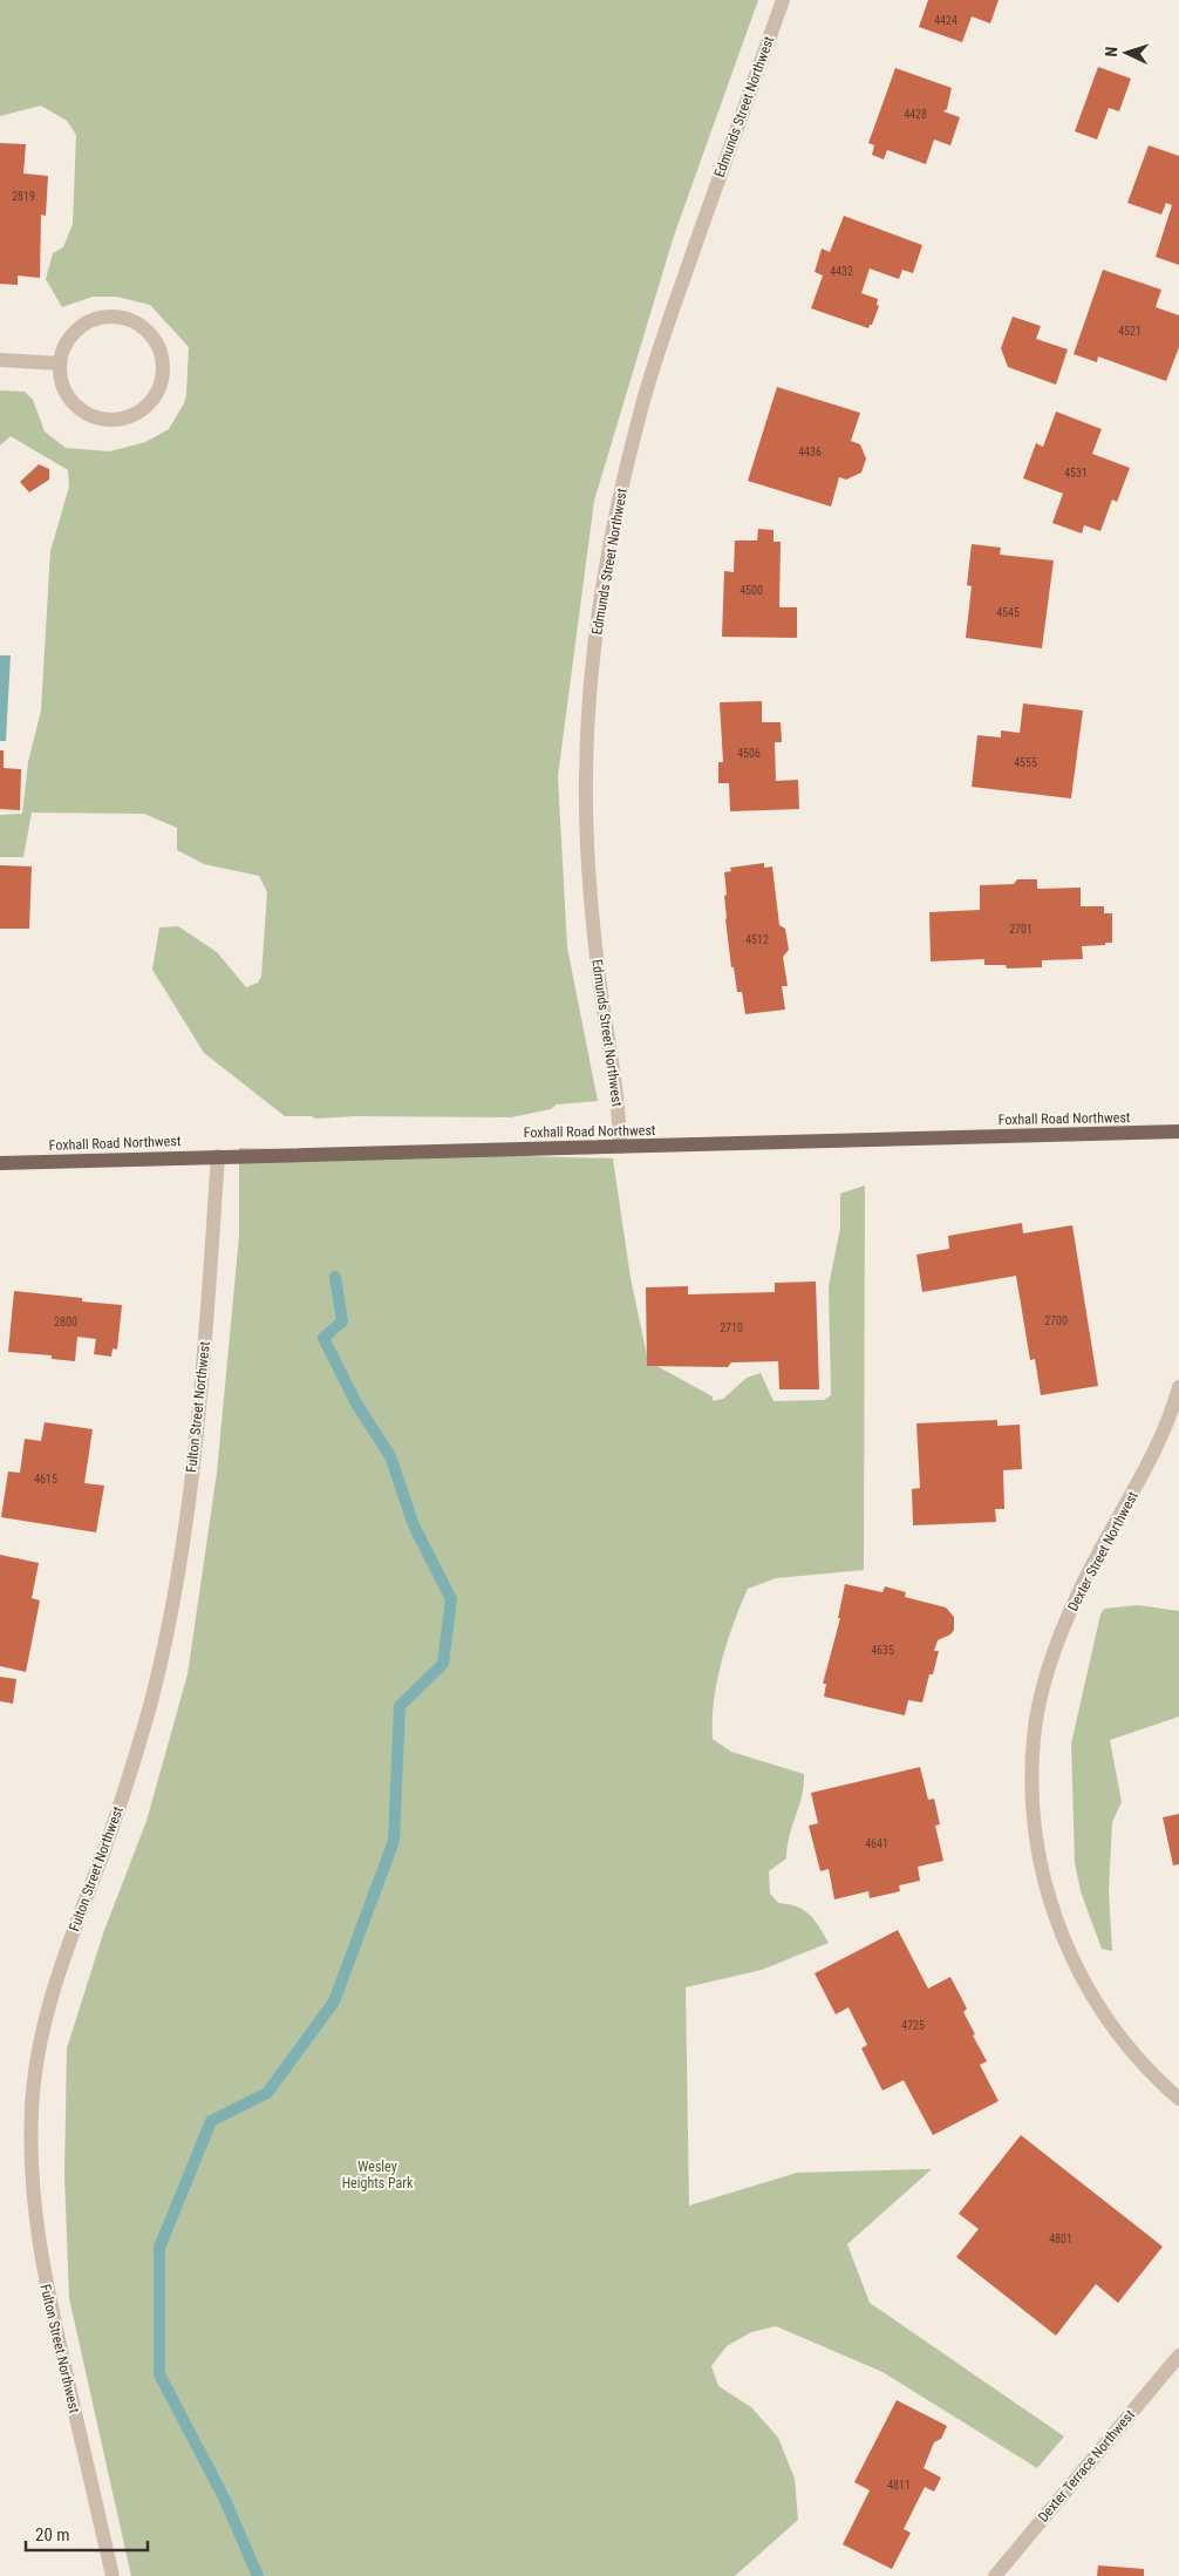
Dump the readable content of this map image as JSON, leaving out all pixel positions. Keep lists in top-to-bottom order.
{
  "streets": {
    "main road": ["Foxhall Road Northwest"],
    "street": [
      "Edmunds Street Northwest",
      "Fulton Street Northwest",
      "Dexter Street Northwest",
      "Dexter Terrace Northwest"
    ]
  },
  "crossings": [
    ["Edmunds Street Northwest", "Foxhall Road Northwest"],
    ["Foxhall Road Northwest", "Fulton Street Northwest"]
  ],
  "parks": ["Wesley Heights Park"],
  "house_numbers": [
    "4424",
    "4428",
    "2819",
    "4432",
    "4521",
    "4436",
    "4531",
    "4500",
    "4545",
    "4506",
    "4555",
    "2701",
    "4512",
    "2700",
    "2800",
    "2710",
    "4615",
    "4635",
    "4641",
    "4725",
    "4801",
    "4811"
  ],
  "scale_bar": "20 m",
  "north": "left"
}
